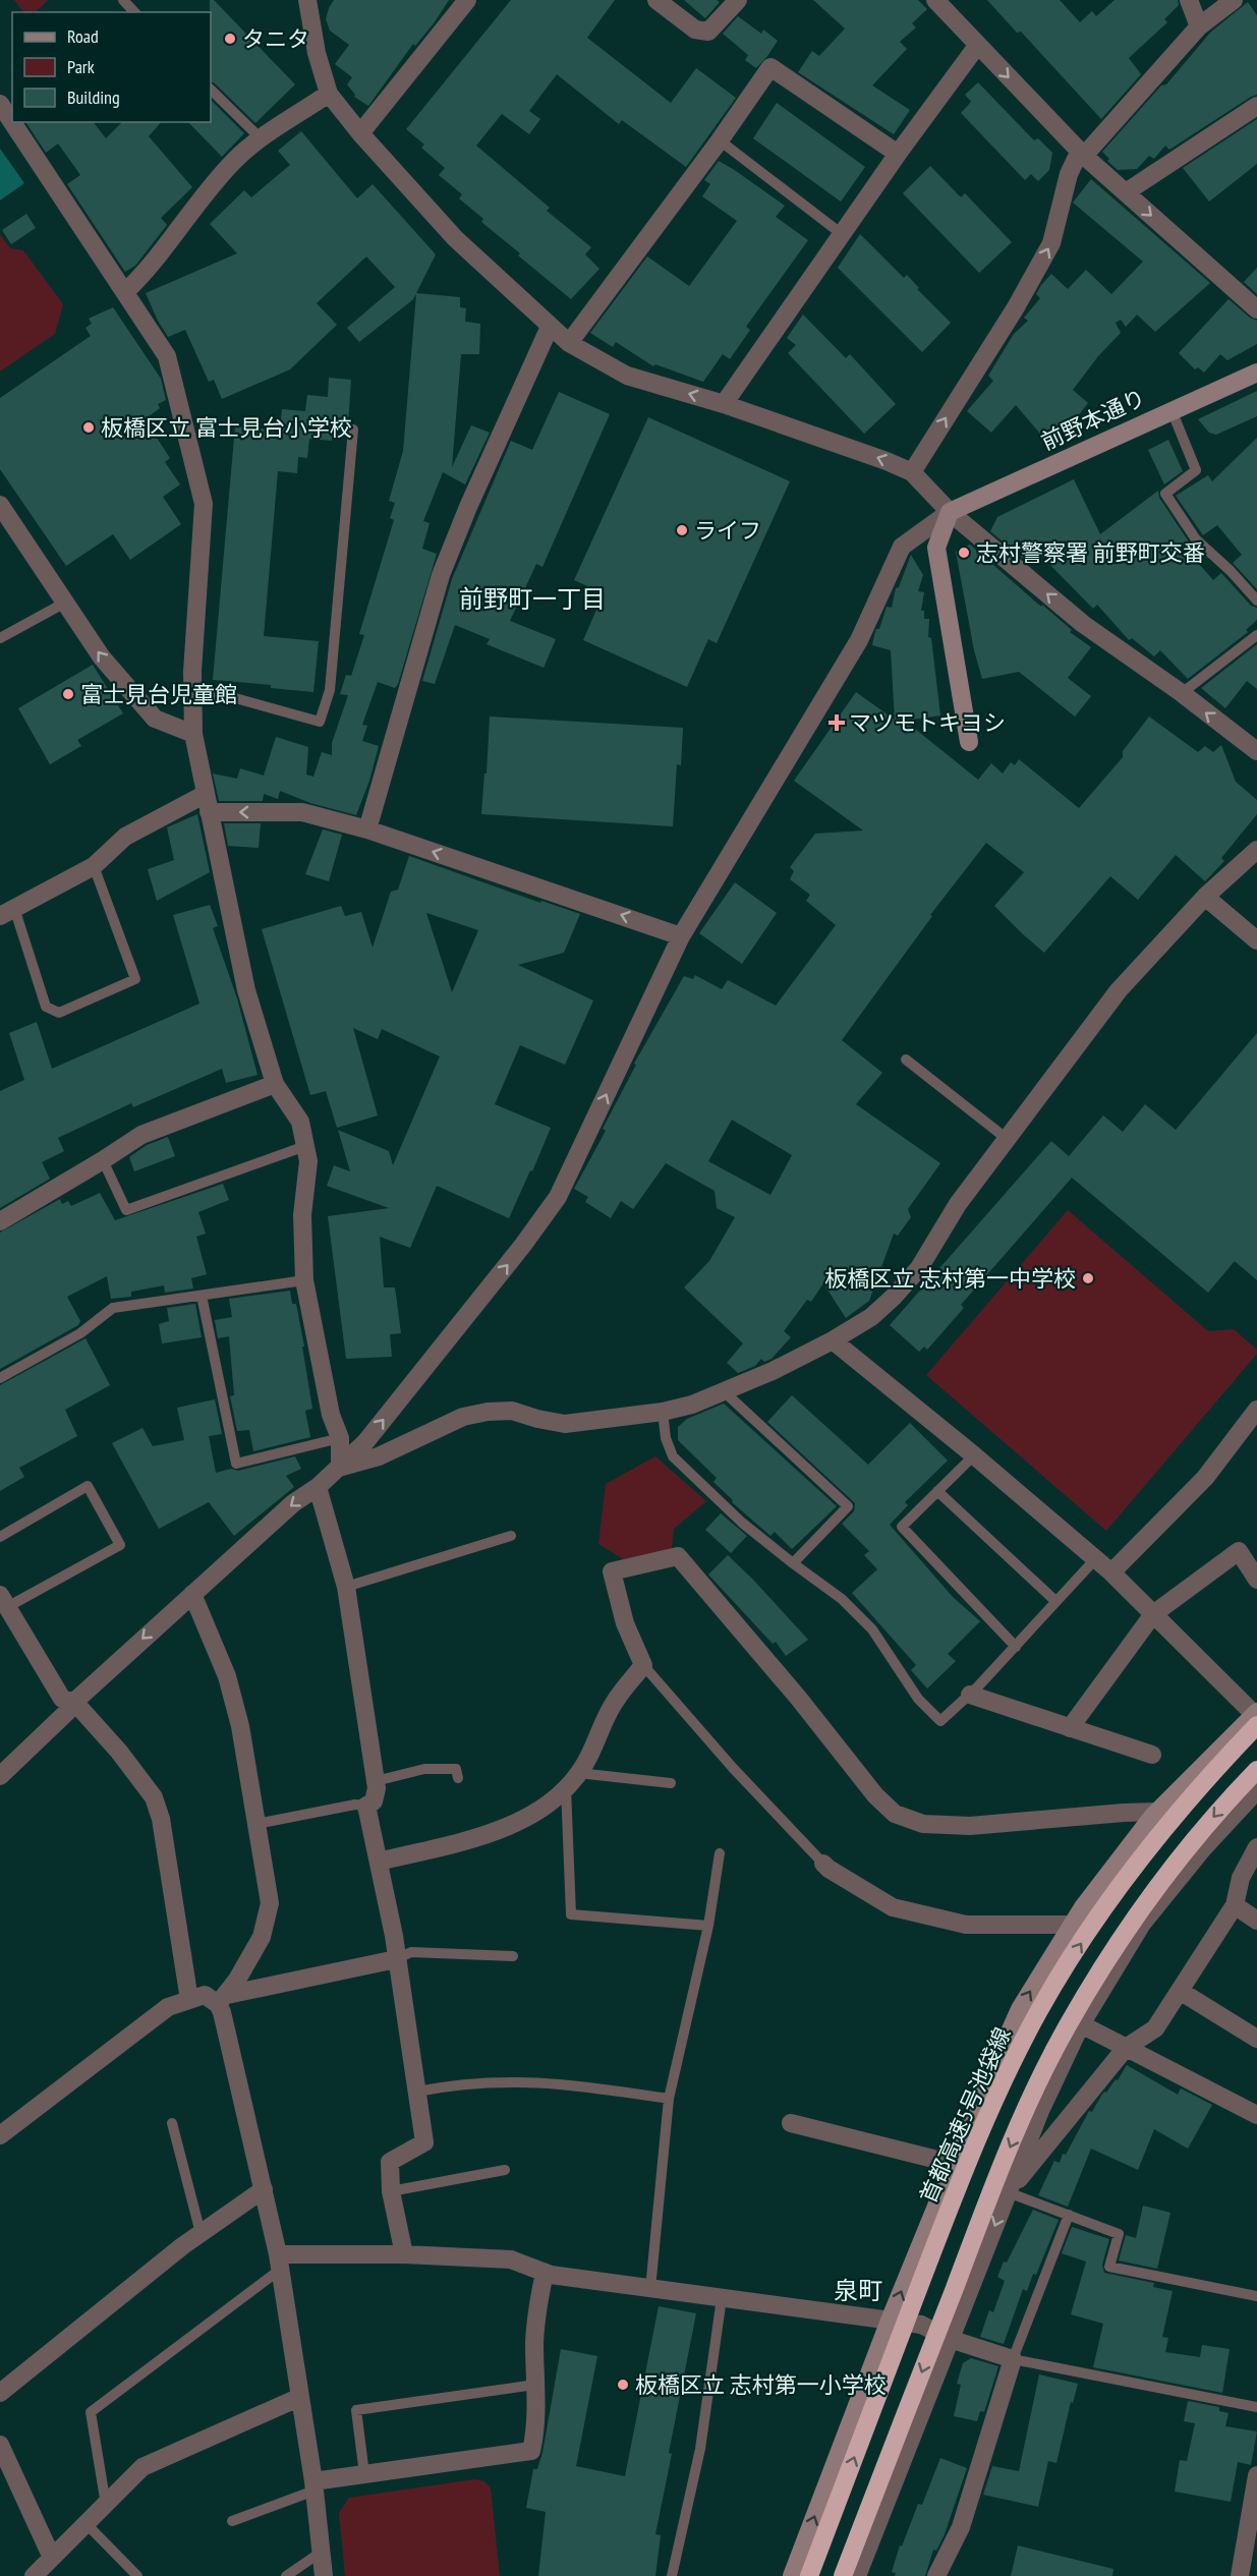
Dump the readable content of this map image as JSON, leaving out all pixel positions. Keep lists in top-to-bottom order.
{
  "streets": {
    "highway": ["首都高速5号池袋線"],
    "street": ["前野本通り"]
  },
  "districts": ["前野町一丁目", "泉町"],
  "places": {
    "other": [
      "タニタ",
      "板橋区立 富士見台小学校",
      "ライフ",
      "志村警察署 前野町交番",
      "富士見台児童館",
      "板橋区立 志村第一中学校",
      "板橋区立 志村第一小学校"
    ],
    "health": ["マツモトキヨシ"]
  },
  "legend": ["Road", "Park", "Building"]
}
